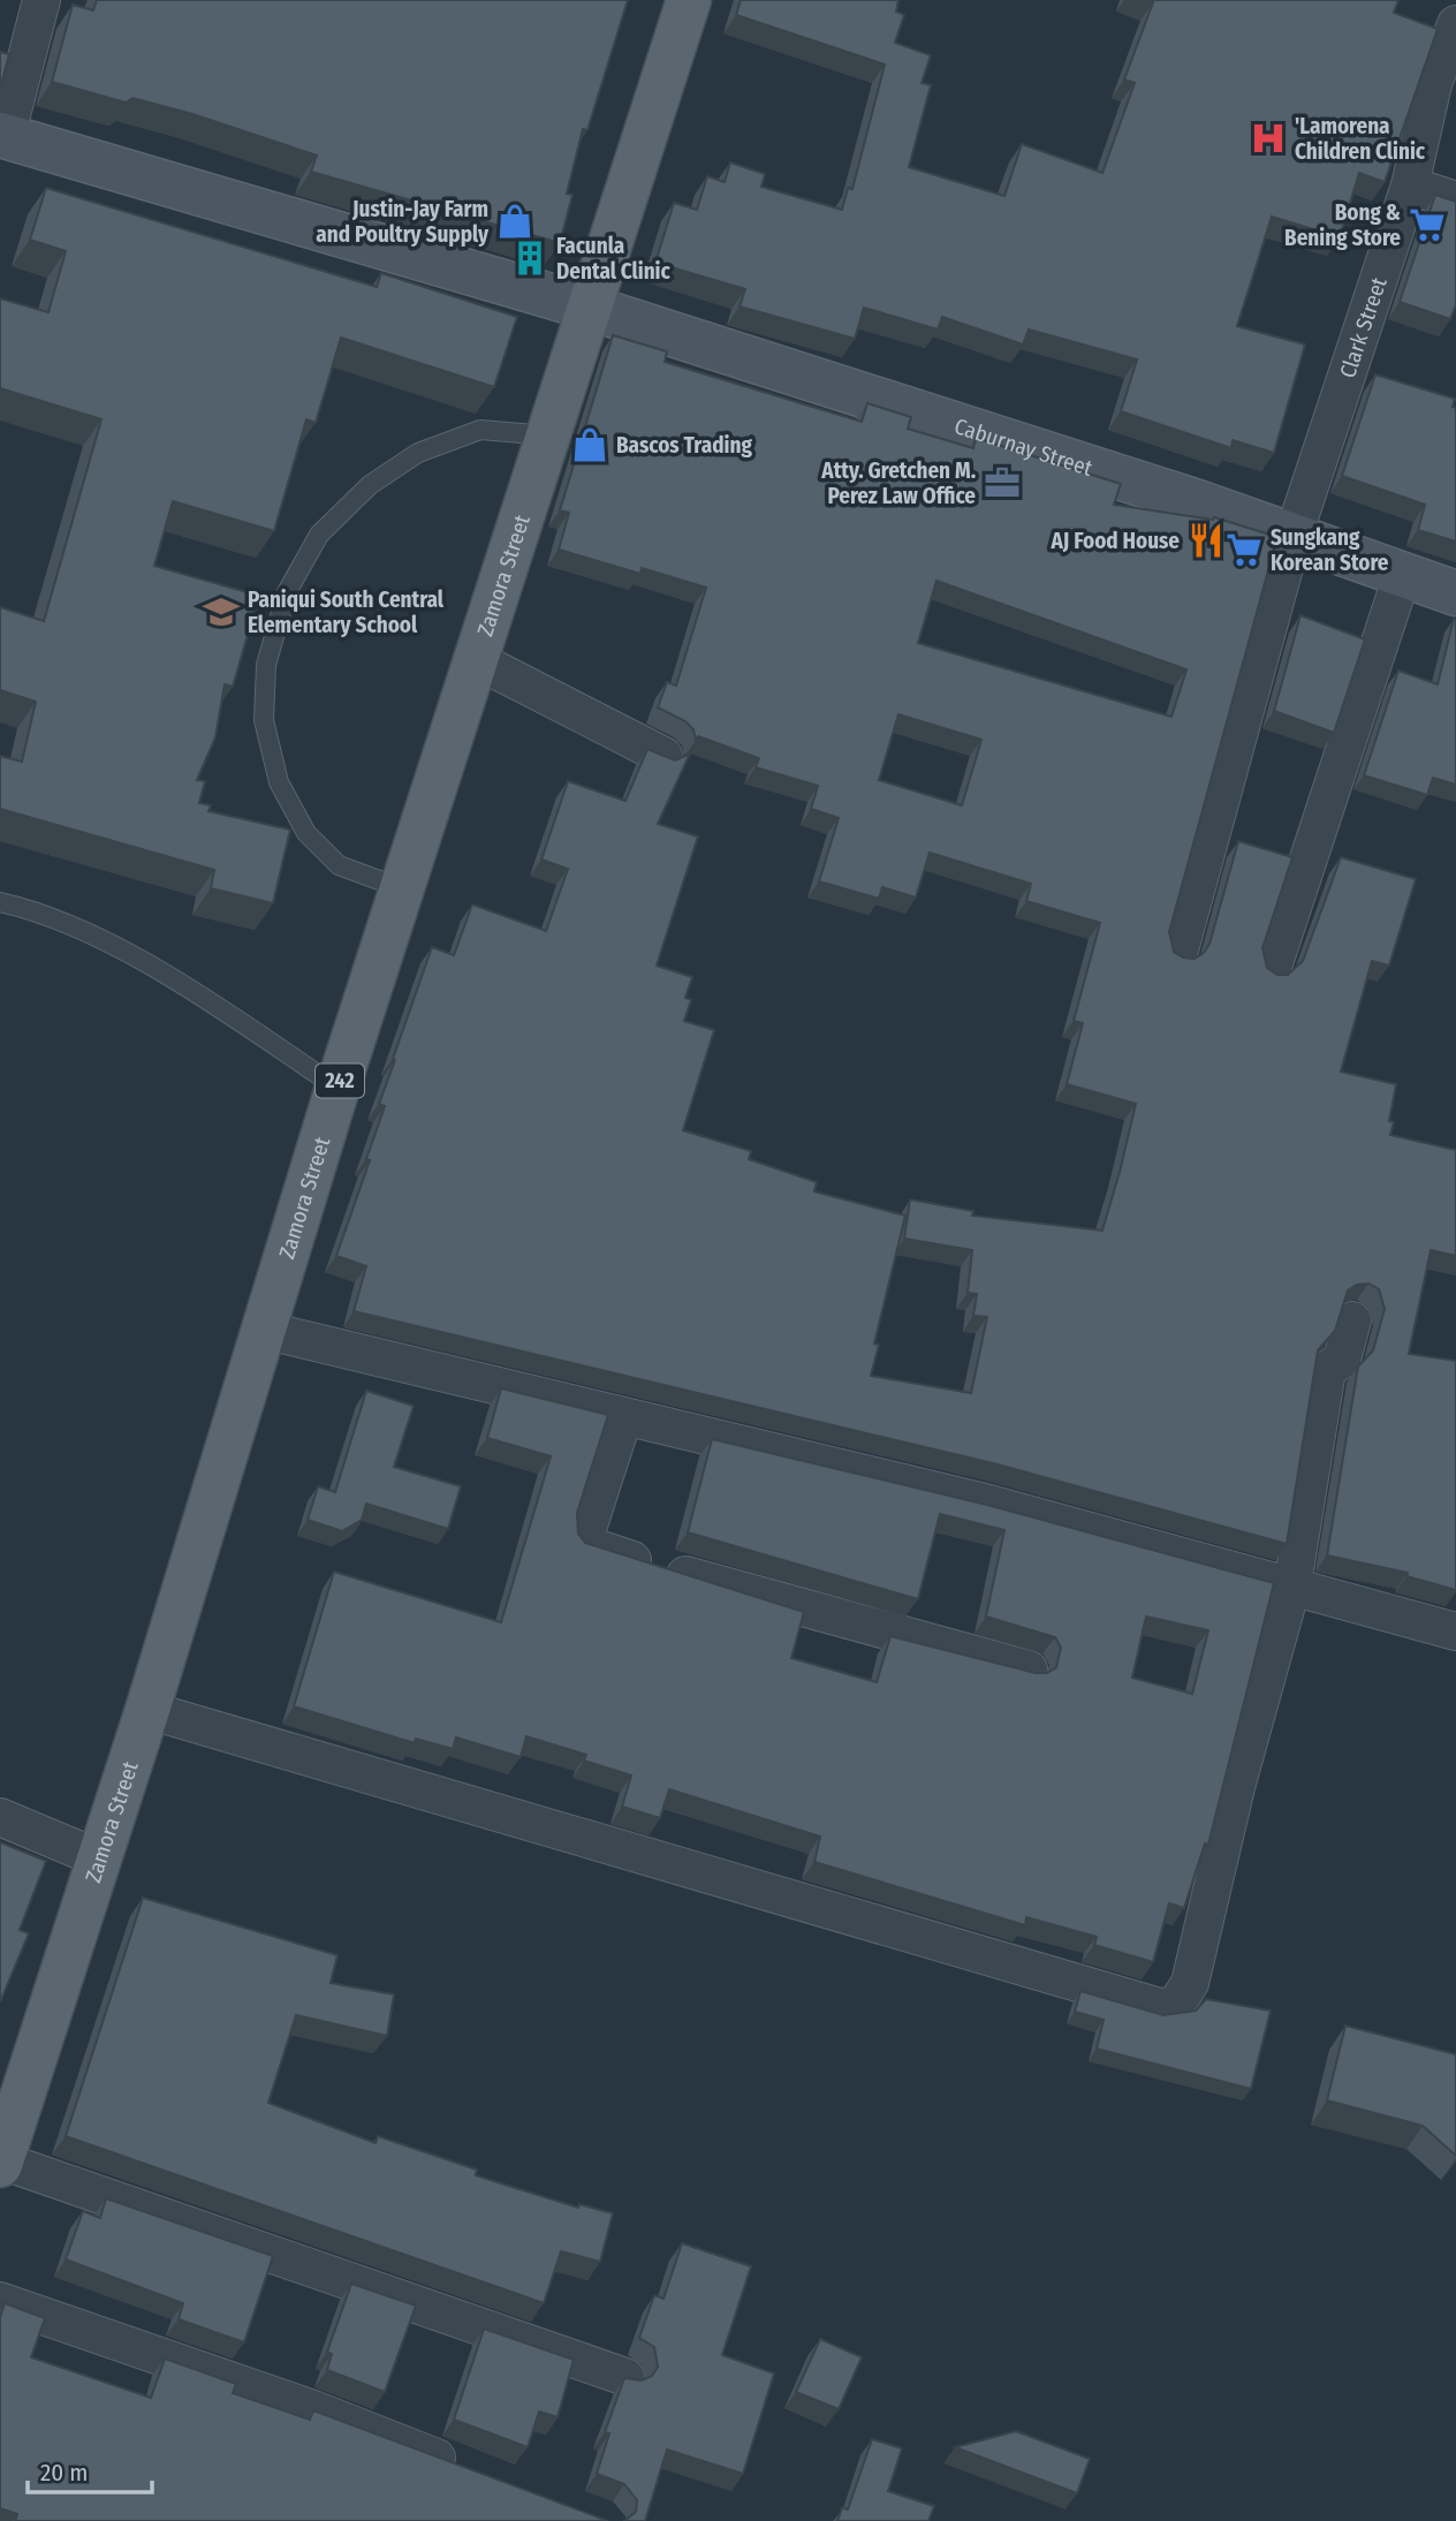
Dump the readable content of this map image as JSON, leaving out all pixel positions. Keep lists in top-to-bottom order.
{
  "streets": {
    "main road": ["Zamora Street", "242"],
    "street": ["Clark Street", "Caburnay Street"]
  },
  "crossings": [
    ["Clark Street", "Caburnay Street"],
    ["Caburnay Street", "Zamora Street"]
  ],
  "places": {
    "hospital": ["'Lamorena Children Clinic"],
    "shop": ["Justin-Jay Farm and Poultry Supply", "Bascos Trading"],
    "supermarket": ["Bong & Bening Store", "Sungkang Korean Store"],
    "building": ["Facunla Dental Clinic"],
    "office": ["Atty. Gretchen M. Perez Law Office"],
    "restaurant": ["AJ Food House"],
    "school or university": ["Paniqui South Central Elementary School"]
  },
  "scale_bar": "20 m"
}
